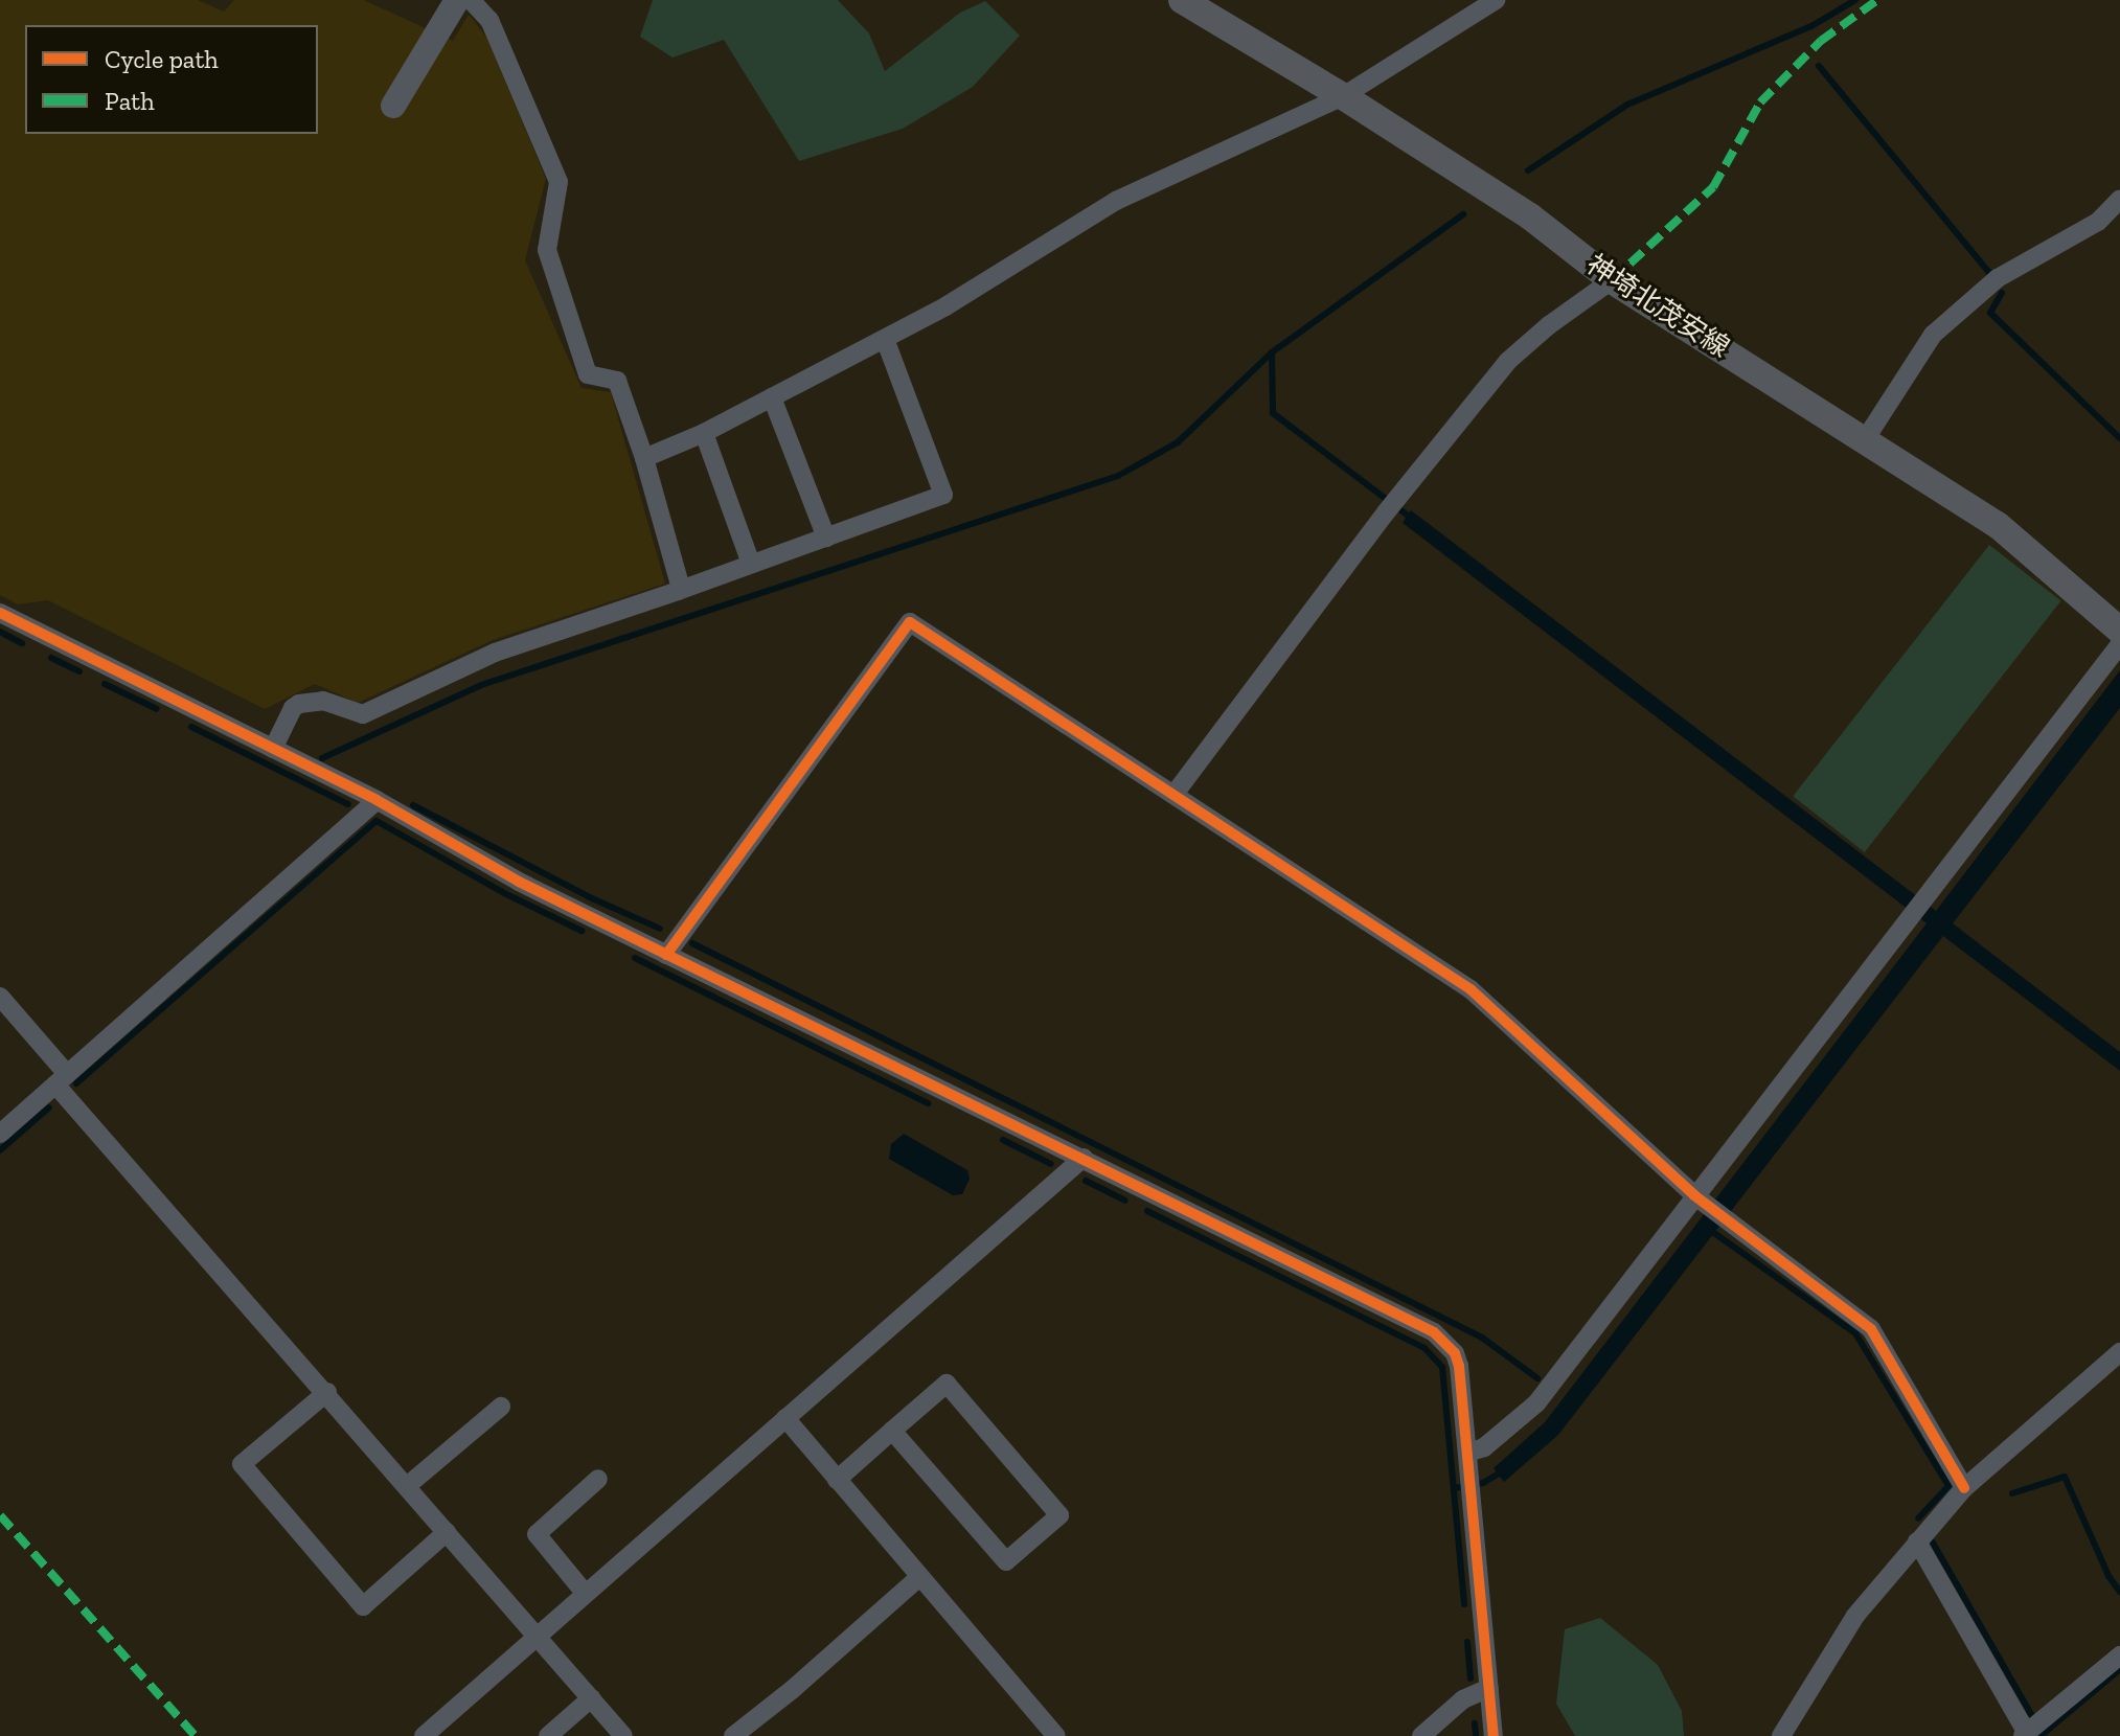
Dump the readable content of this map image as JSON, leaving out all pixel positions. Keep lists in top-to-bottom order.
{
  "streets": {
    "main road": ["神埼北茂安線"]
  },
  "legend": ["Cycle path", "Path"]
}
